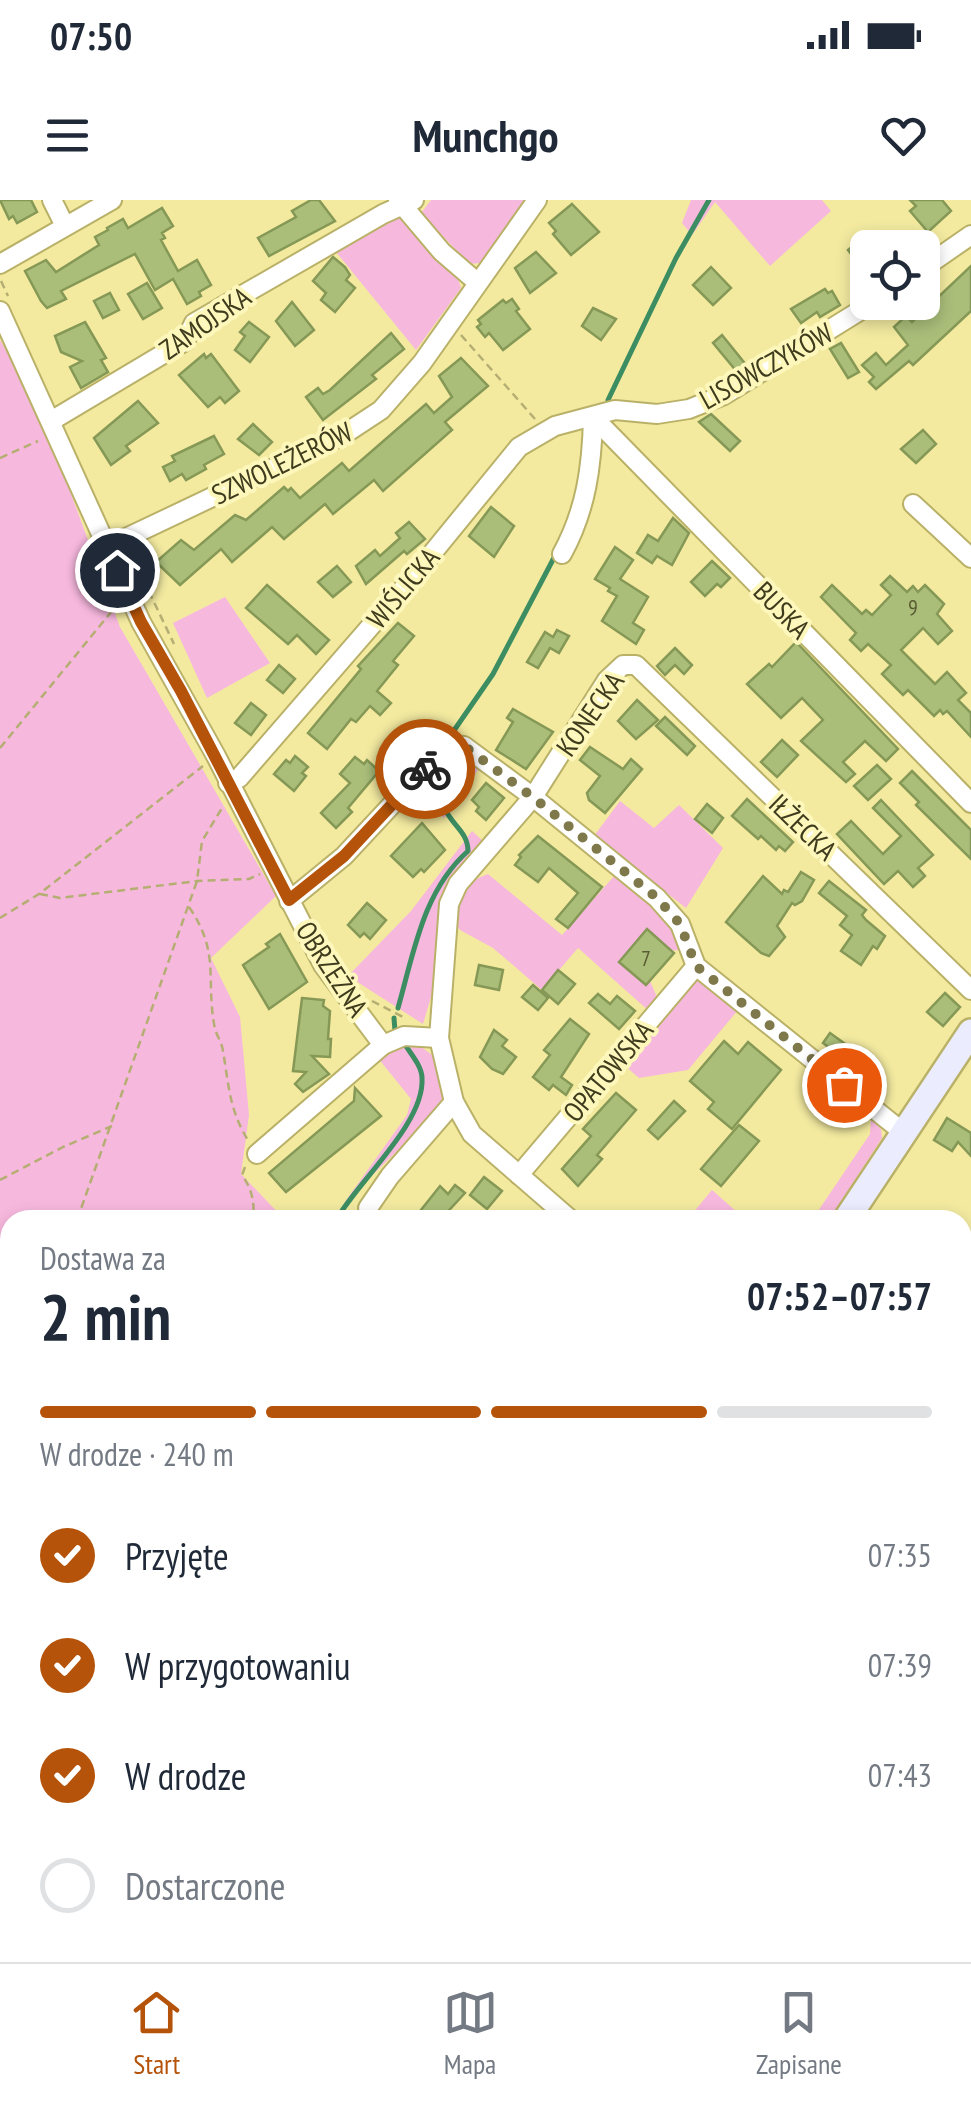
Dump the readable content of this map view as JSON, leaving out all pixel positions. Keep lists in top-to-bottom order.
{
  "streets": {
    "street": [
      "ZAMOJSKA",
      "LISOWCZYKÓW",
      "SZWOLEŻERÓW",
      "WIŚLICKA",
      "BUSKA",
      "KONECKA",
      "IŁŻECKA",
      "OBRZEŻNA",
      "OPATOWSKA"
    ]
  },
  "crossings": [
    ["ZAMOJSKA", "OBRZEŻNA"],
    ["LISOWCZYKÓW", "WIŚLICKA"],
    ["LISOWCZYKÓW", "BUSKA"],
    ["SZWOLEŻERÓW", "OBRZEŻNA"],
    ["WIŚLICKA", "BUSKA"],
    ["WIŚLICKA", "OBRZEŻNA"],
    ["KONECKA", "IŁŻECKA"],
    ["KONECKA", "OPATOWSKA"]
  ],
  "house_numbers": ["9", "7"],
  "page": {
    "status": "07:50",
    "header": "Munchgo",
    "heading": ["2 min", "Dostawa za", "07:52–07:57"],
    "bar": "W drodze · 240 m",
    "list": [
      ["Przyjęte", "07:35"],
      ["W przygotowaniu", "07:39"],
      ["W drodze", "07:43"],
      "Dostarczone"
    ],
    "tabs": ["Start", "Mapa", "Zapisane"]
  }
}
